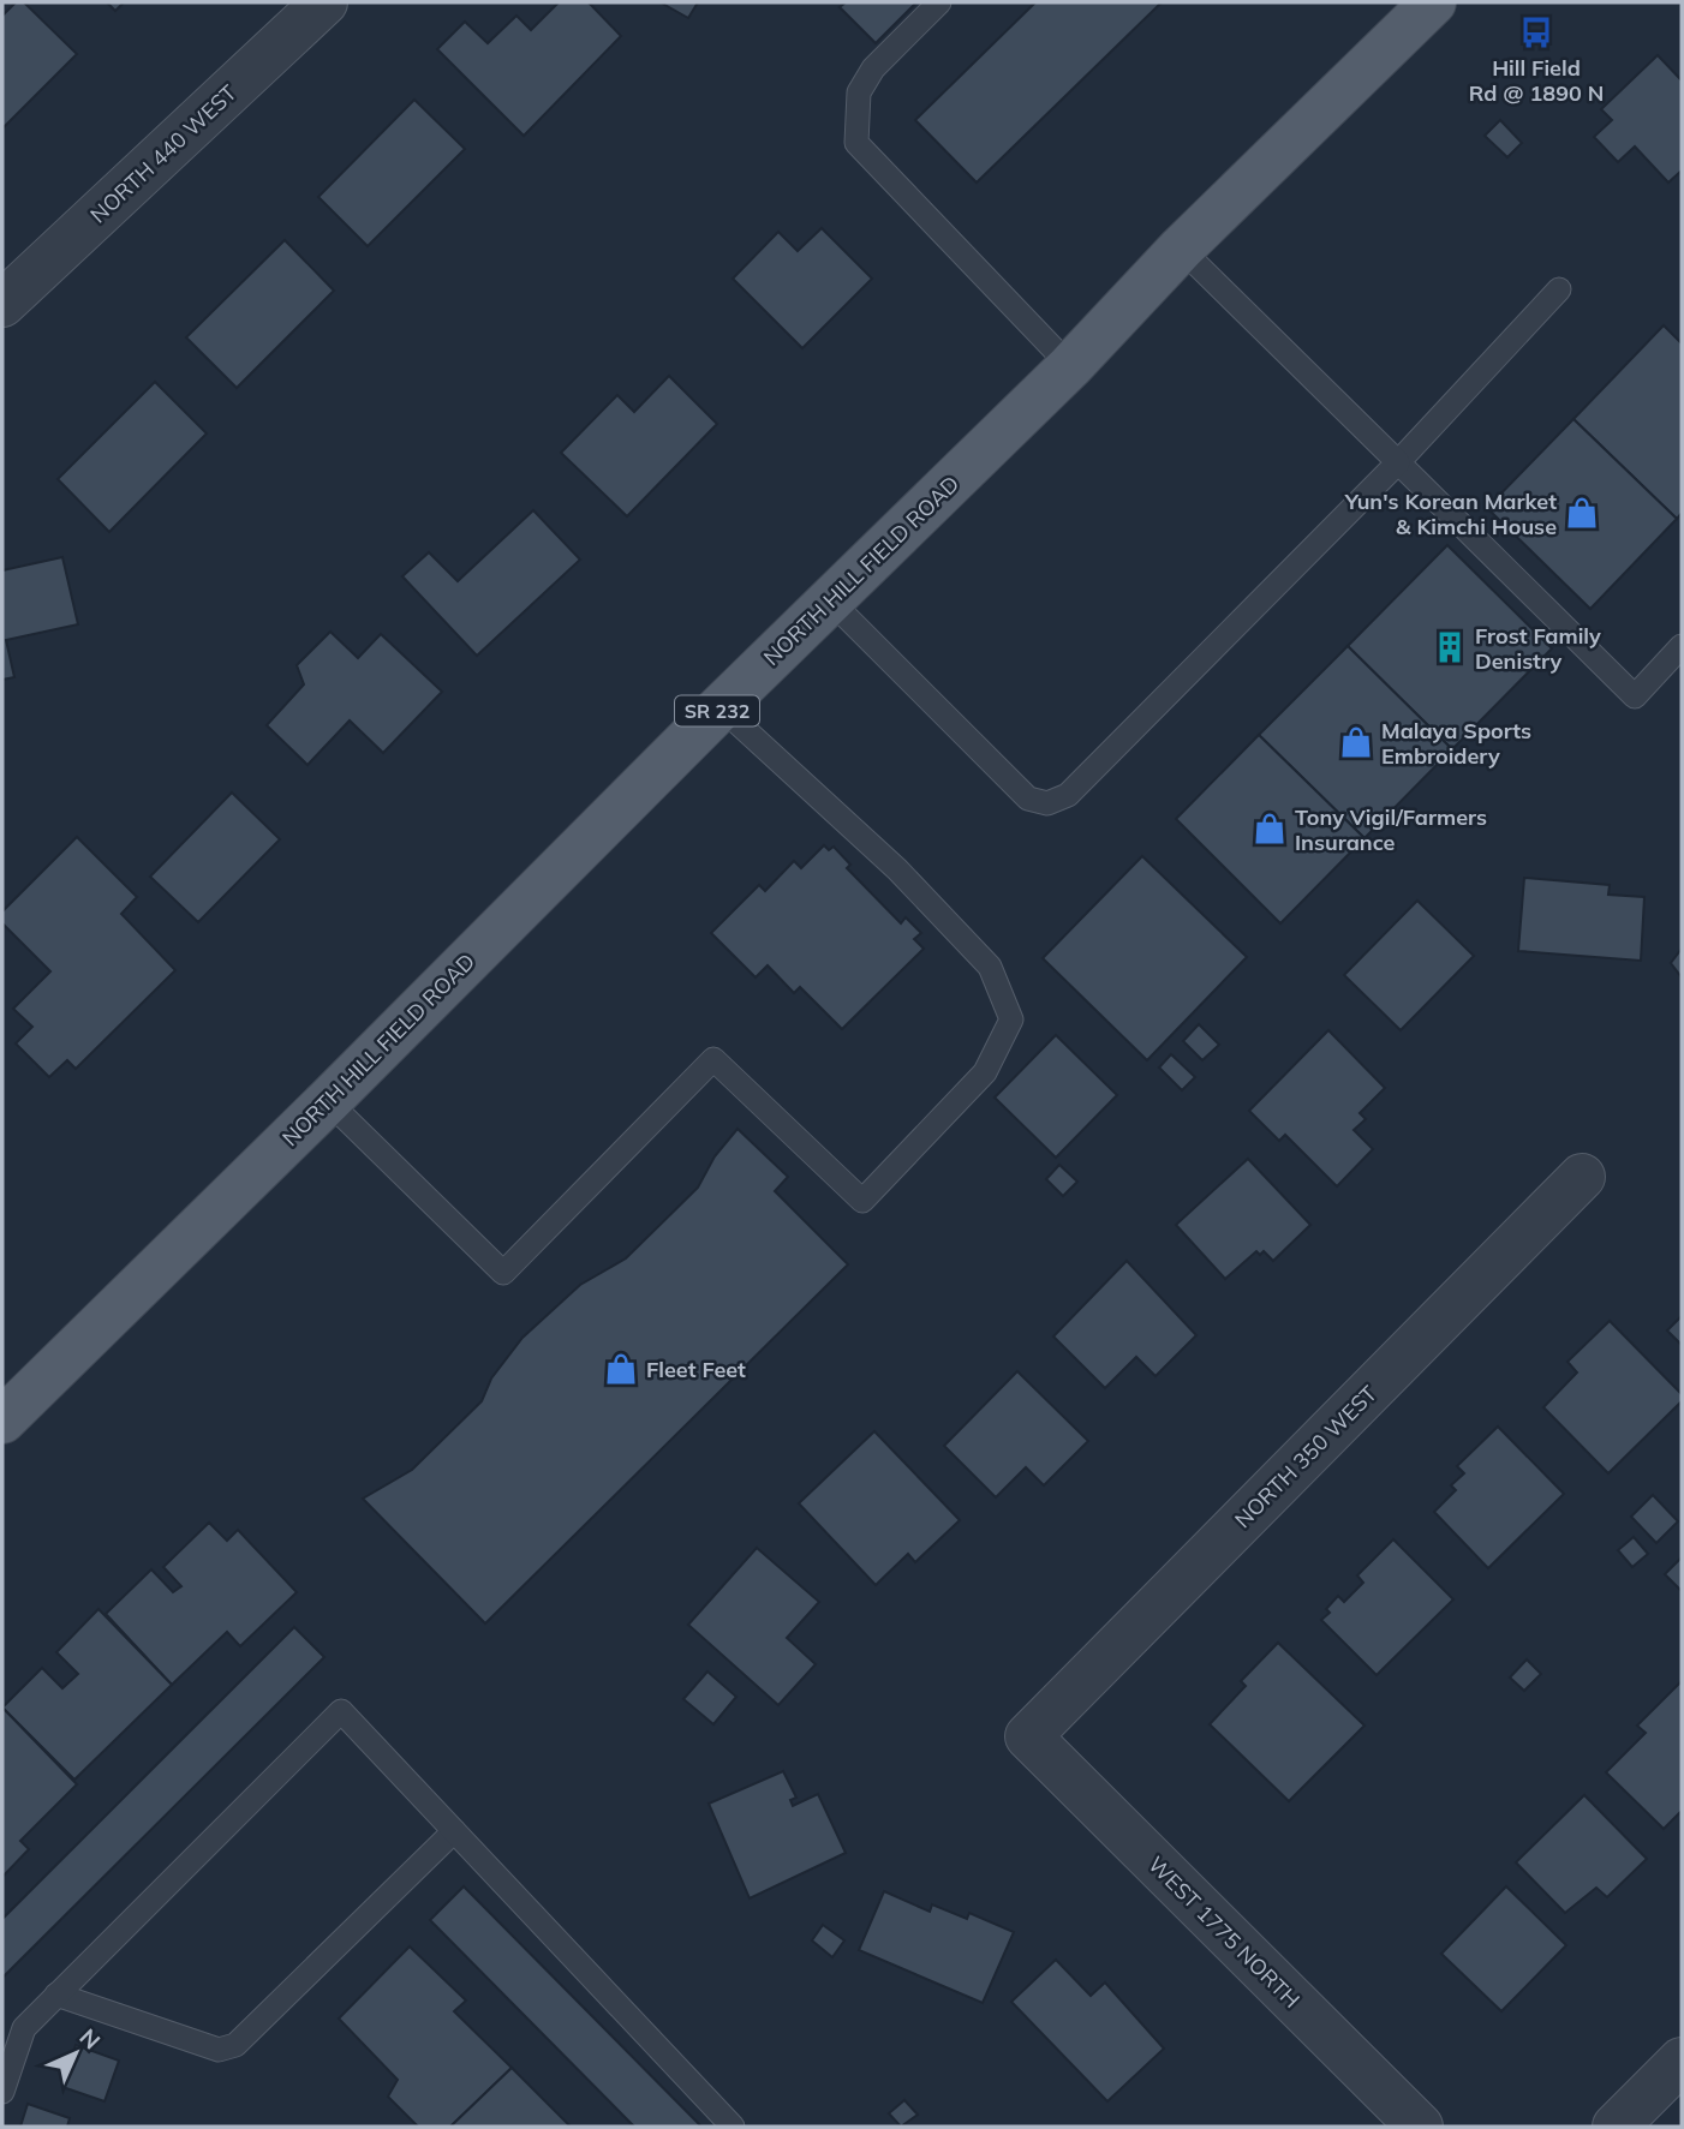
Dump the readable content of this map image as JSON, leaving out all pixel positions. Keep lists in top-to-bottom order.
{
  "streets": {
    "main road": ["NORTH HILL FIELD ROAD", "SR 232"],
    "street": ["NORTH 440 WEST", "NORTH 350 WEST", "WEST 1775 NORTH"]
  },
  "crossings": [
    ["NORTH 350 WEST", "WEST 1775 NORTH"]
  ],
  "places": {
    "bus stop": ["Hill Field Rd @ 1890 N"],
    "shop": [
      "Yun's Korean Market & Kimchi House",
      "Malaya Sports Embroidery",
      "Tony Vigil/Farmers Insurance",
      "Fleet Feet"
    ],
    "building": ["Frost Family Denistry"]
  },
  "north": "top right"
}
